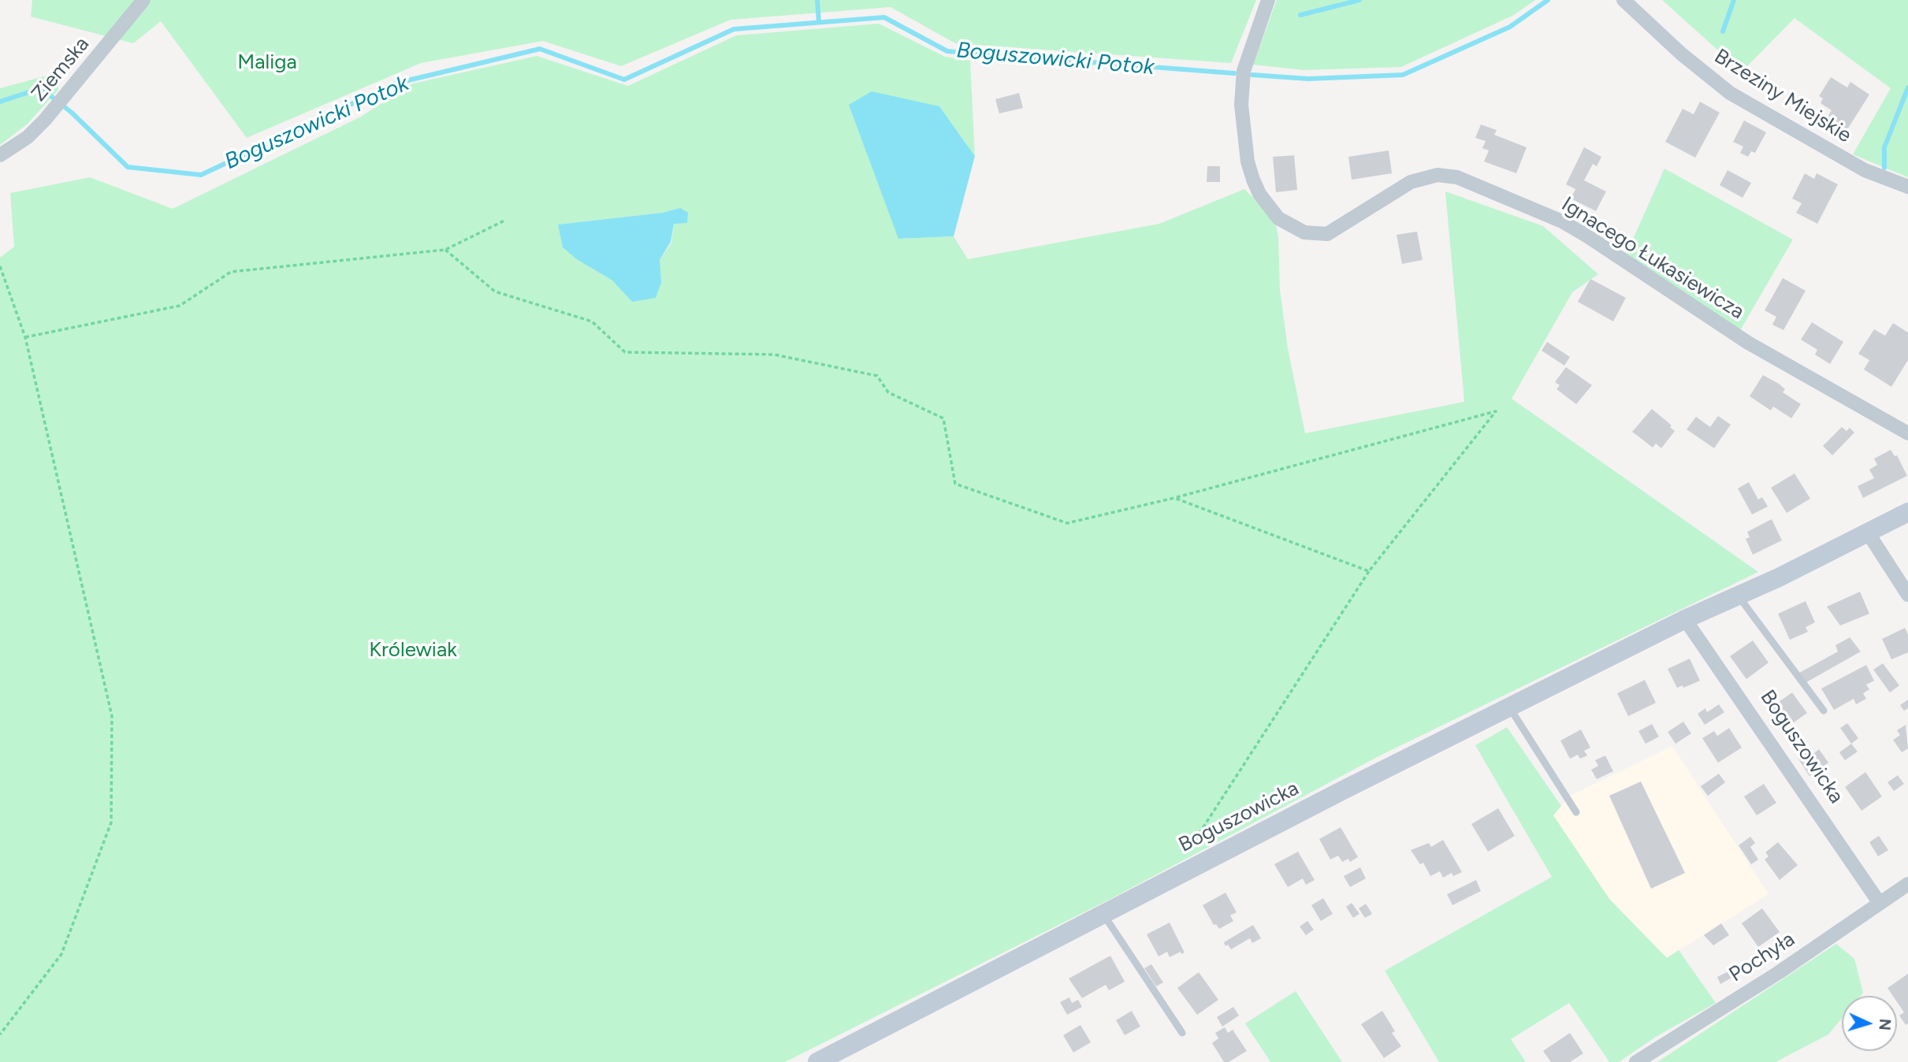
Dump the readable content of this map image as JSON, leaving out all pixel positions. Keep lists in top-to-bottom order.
{
  "streets": {
    "street": [
      "Ziemska",
      "Brzeziny Miejskie",
      "Ignacego Łukasiewicza",
      "Boguszowicka",
      "Pochyła"
    ]
  },
  "crossings": [
    ["Boguszowicka", "Pochyła"]
  ],
  "water": ["Boguszowicki Potok"],
  "parks": ["Maliga", "Królewiak"],
  "north": "right"
}
